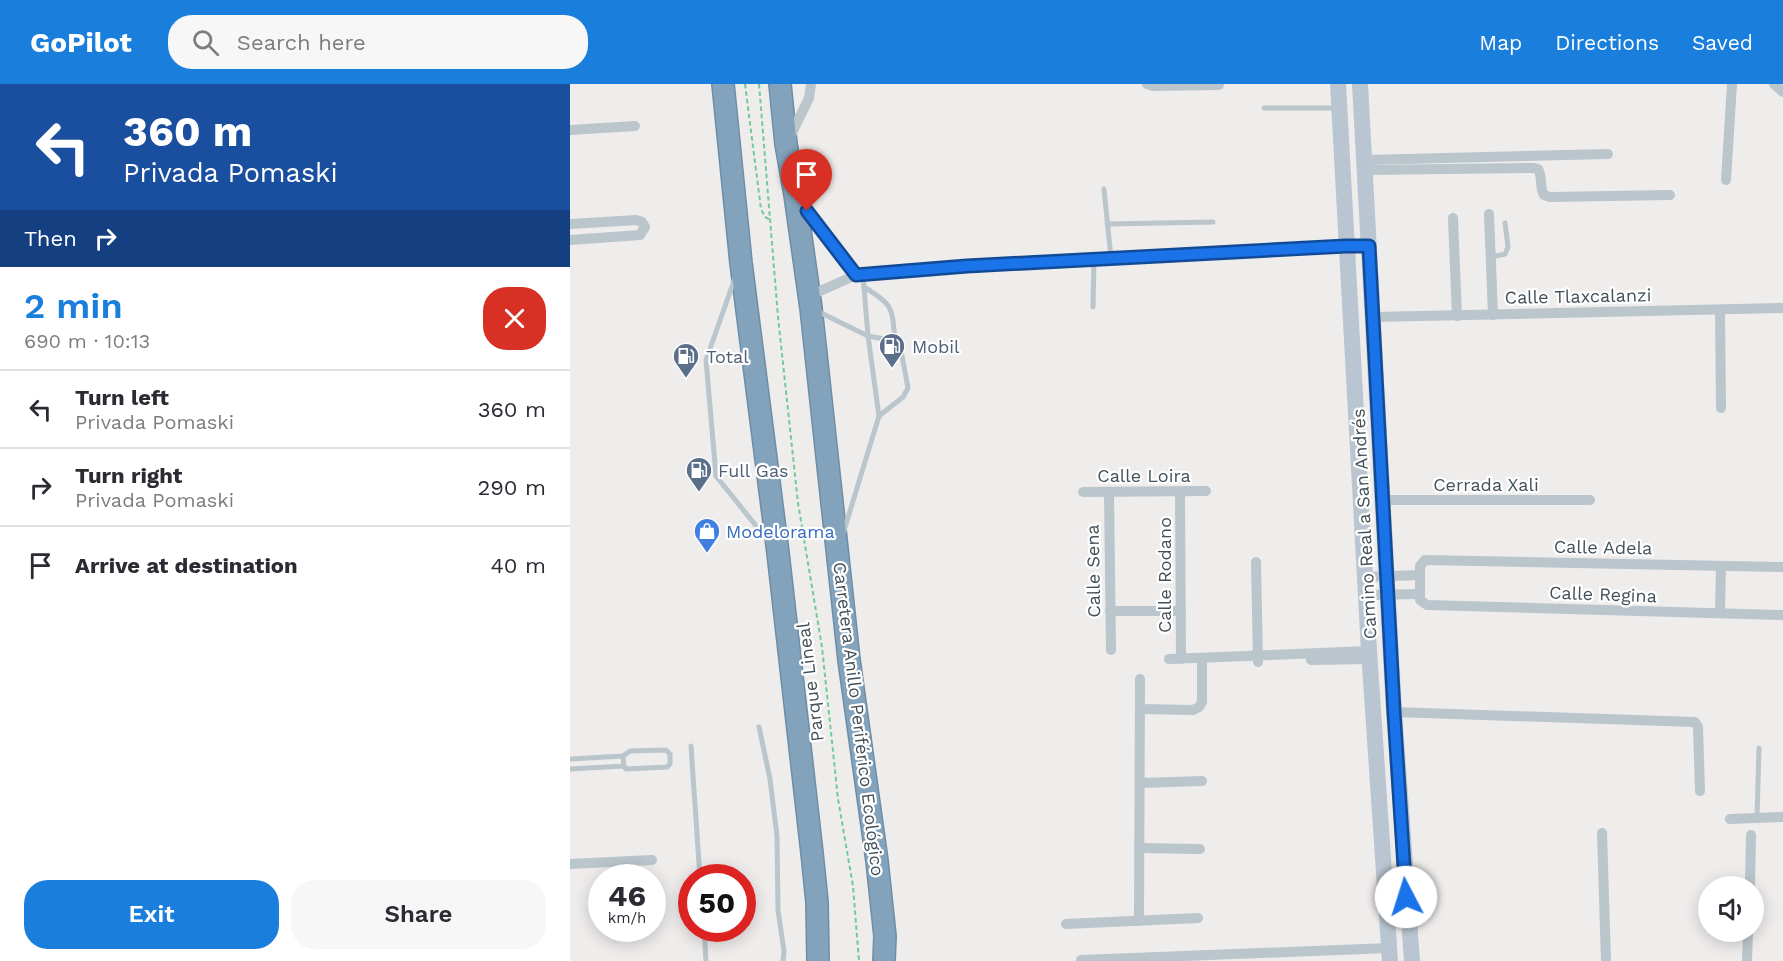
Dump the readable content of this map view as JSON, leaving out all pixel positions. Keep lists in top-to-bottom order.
{
  "streets": {
    "highway": ["Carretera Anillo Periférico Ecológico"],
    "main road": ["Camino Real a San Andrés"],
    "street": [
      "Calle Tlaxcalanzi",
      "Calle Loira",
      "Cerrada Xali",
      "Calle Adela",
      "Calle Sena",
      "Calle Rodano",
      "Calle Regina"
    ],
    "path": ["Parque Lineal"]
  },
  "crossings": [
    ["Calle Tlaxcalanzi", "Camino Real a San Andrés"],
    ["Calle Loira", "Calle Sena"],
    ["Calle Loira", "Calle Rodano"],
    ["Cerrada Xali", "Camino Real a San Andrés"],
    ["Camino Real a San Andrés", "Calle Regina"]
  ],
  "places": {
    "fuel station": ["Mobil", "Total", "Full Gas"],
    "shop": ["Modelorama"]
  },
  "page": {
    "header": "GoPilot",
    "search": "Search here",
    "nav": ["Map", "Directions", "Saved"],
    "turn": ["360 m", "Privada Pomaski"],
    "then": "Then",
    "heading": ["2 min", "690 m · 10:13"],
    "list": [
      {
        "name": "Turn left",
        "note": "Privada Pomaski",
        "value": "360 m"
      },
      {
        "name": "Turn right",
        "note": "Privada Pomaski",
        "value": "290 m"
      },
      {
        "name": "Arrive at destination",
        "value": "40 m"
      }
    ],
    "speed": "46 km/h",
    "limit": "50",
    "buttons": ["Exit", "Share"]
  }
}
